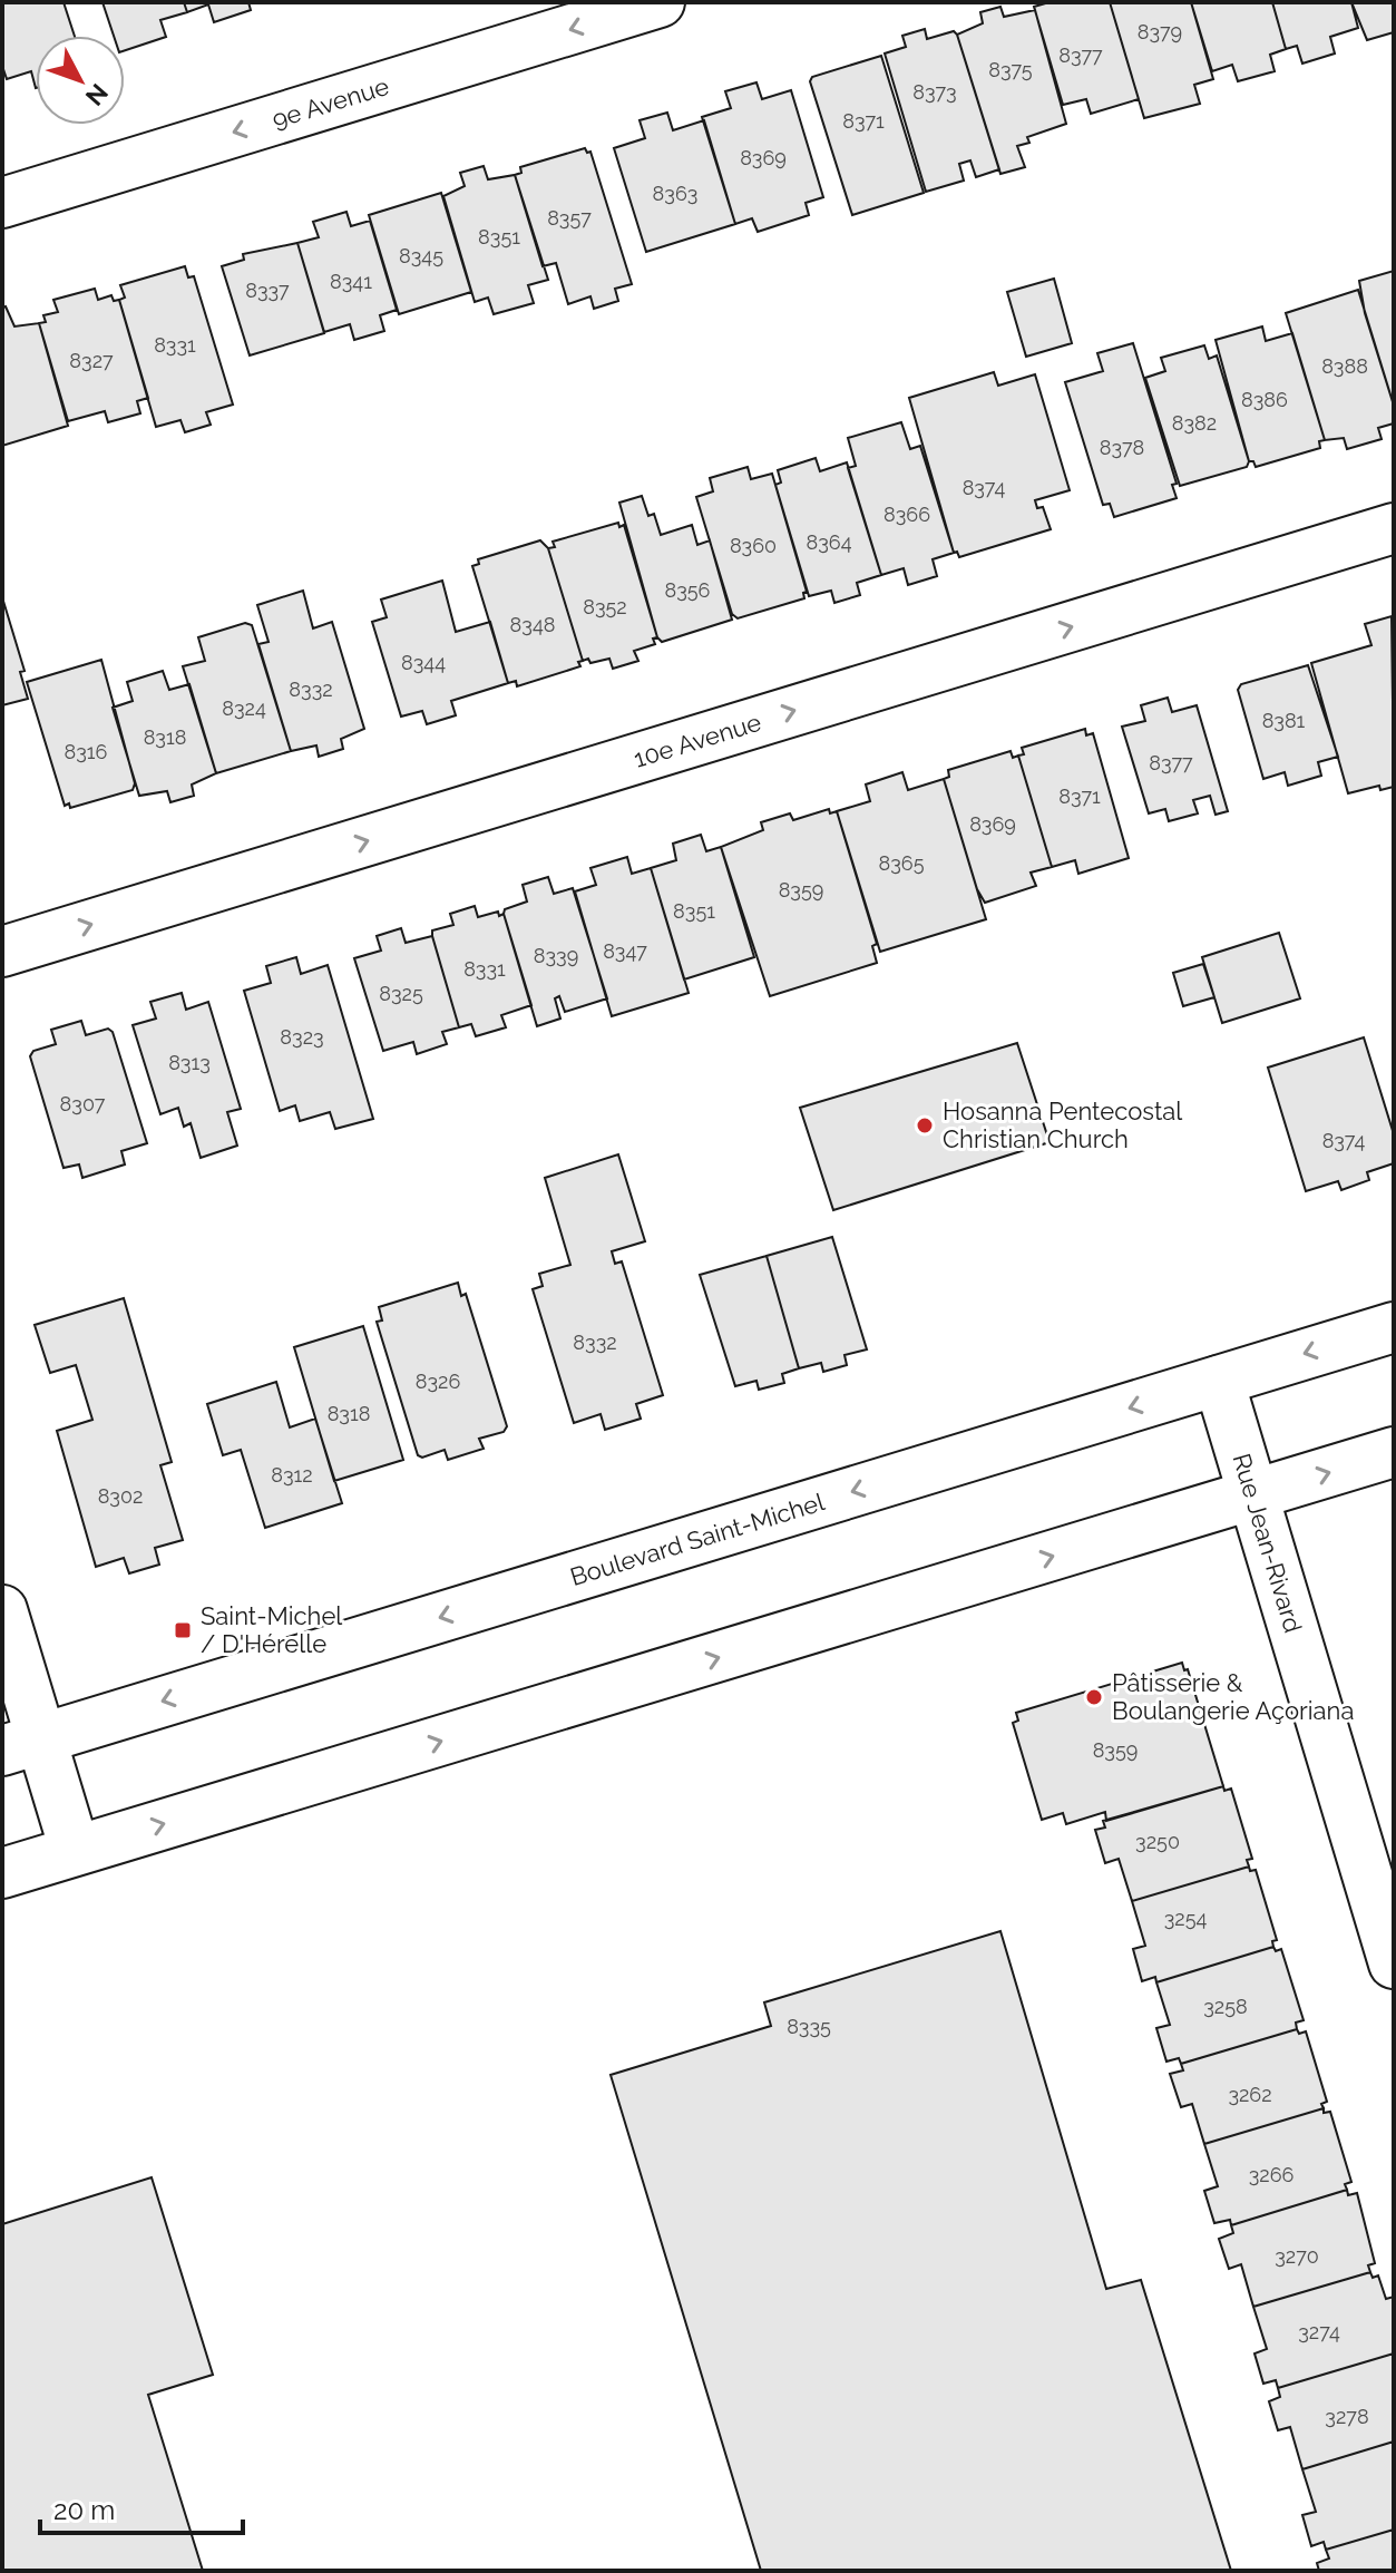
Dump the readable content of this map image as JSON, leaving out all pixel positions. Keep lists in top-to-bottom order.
{
  "streets": {
    "street": [
      "9e Avenue",
      "10e Avenue",
      "Boulevard Saint-Michel",
      "Rue Jean-Rivard"
    ]
  },
  "crossings": [
    ["Boulevard Saint-Michel", "Rue Jean-Rivard"]
  ],
  "one_way": ["9e Avenue", "10e Avenue"],
  "places": {
    "other": ["Hosanna Pentecostal Christian Church", "Pâtisserie & Boulangerie Açoriana"],
    "transit": ["Saint-Michel / D'Hérelle"]
  },
  "house_numbers": [
    "8379",
    "8377",
    "8375",
    "8373",
    "8371",
    "8369",
    "8363",
    "8357",
    "8351",
    "8345",
    "8341",
    "8337",
    "8331",
    "8327",
    "8388",
    "8386",
    "8382",
    "8378",
    "8374",
    "8366",
    "8364",
    "8360",
    "8356",
    "8352",
    "8348",
    "8344",
    "8332",
    "8324",
    "8381",
    "8318",
    "8316",
    "8377",
    "8371",
    "8369",
    "8365",
    "8359",
    "8351",
    "8347",
    "8339",
    "8331",
    "8325",
    "8323",
    "8313",
    "8307",
    "8374",
    "8332",
    "8326",
    "8318",
    "8312",
    "8302",
    "8359",
    "3250",
    "3254",
    "3258",
    "8335",
    "3262",
    "3266",
    "3270",
    "3274",
    "3278"
  ],
  "scale_bar": "20 m",
  "north": "bottom right"
}
